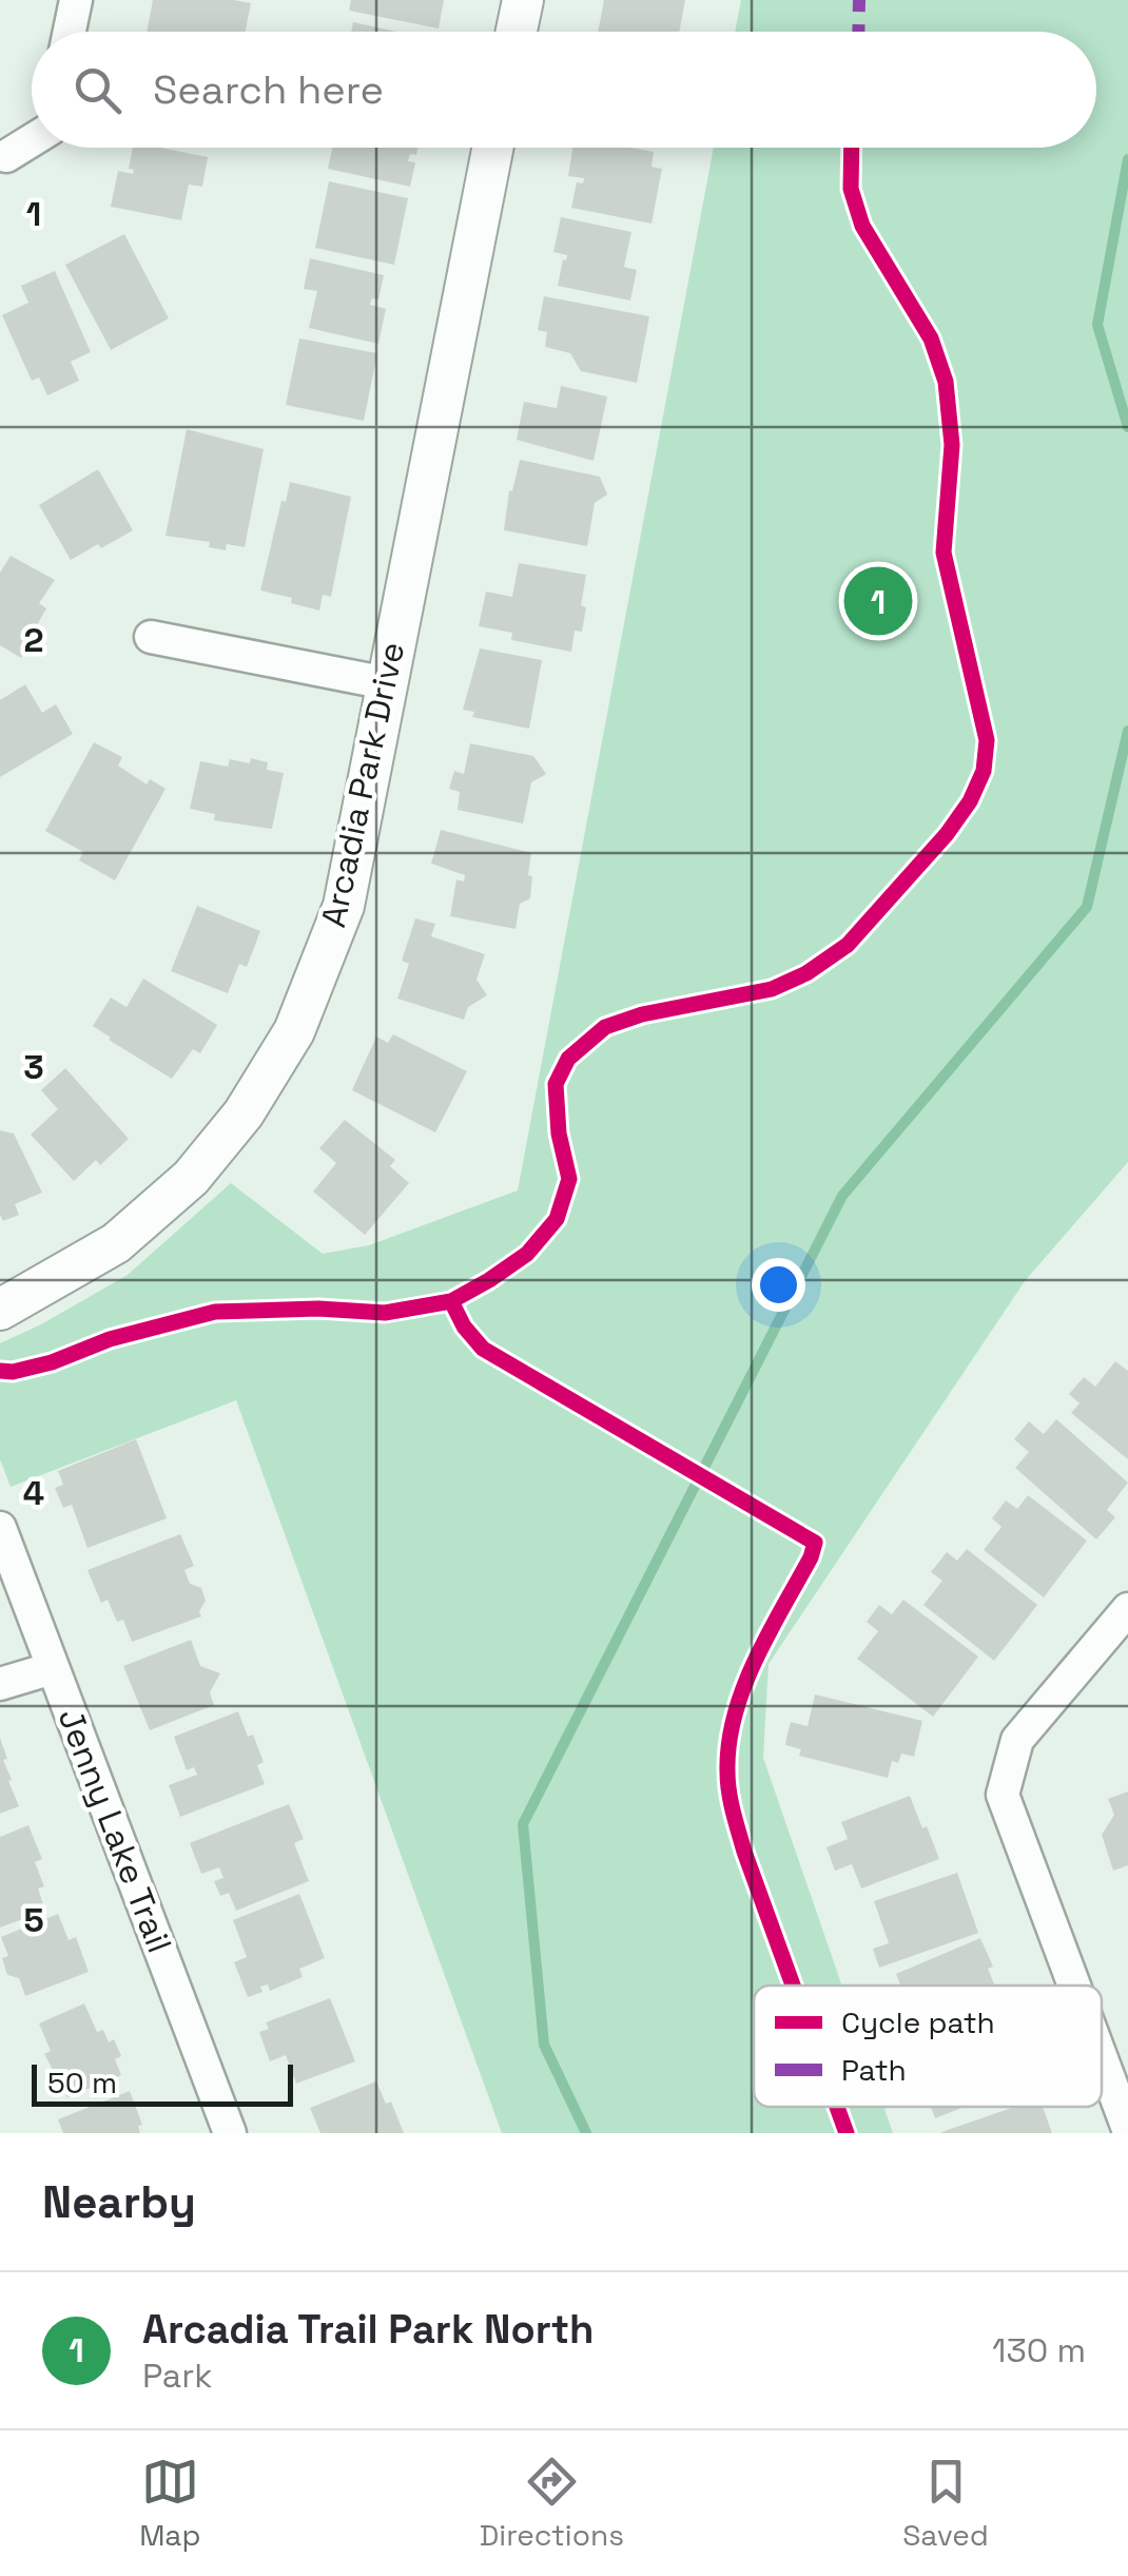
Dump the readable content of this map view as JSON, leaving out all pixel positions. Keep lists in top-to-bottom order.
{
  "streets": {
    "street": ["Arcadia Park Drive", "Jenny Lake Trail"]
  },
  "legend": ["Cycle path", "Path"],
  "scale_bar": "50 m",
  "page": {
    "search": "Search here",
    "pins": "1",
    "scale": "50 m",
    "heading": "Nearby",
    "list": [
      {
        "mark": "1",
        "name": "Arcadia Trail Park North",
        "note": "Park",
        "value": "130 m"
      }
    ],
    "nav": ["Map", "Directions", "Saved"]
  },
  "grid": {
    "rows": [
      "1",
      "2",
      "3",
      "4",
      "5"
    ]
  }
}
